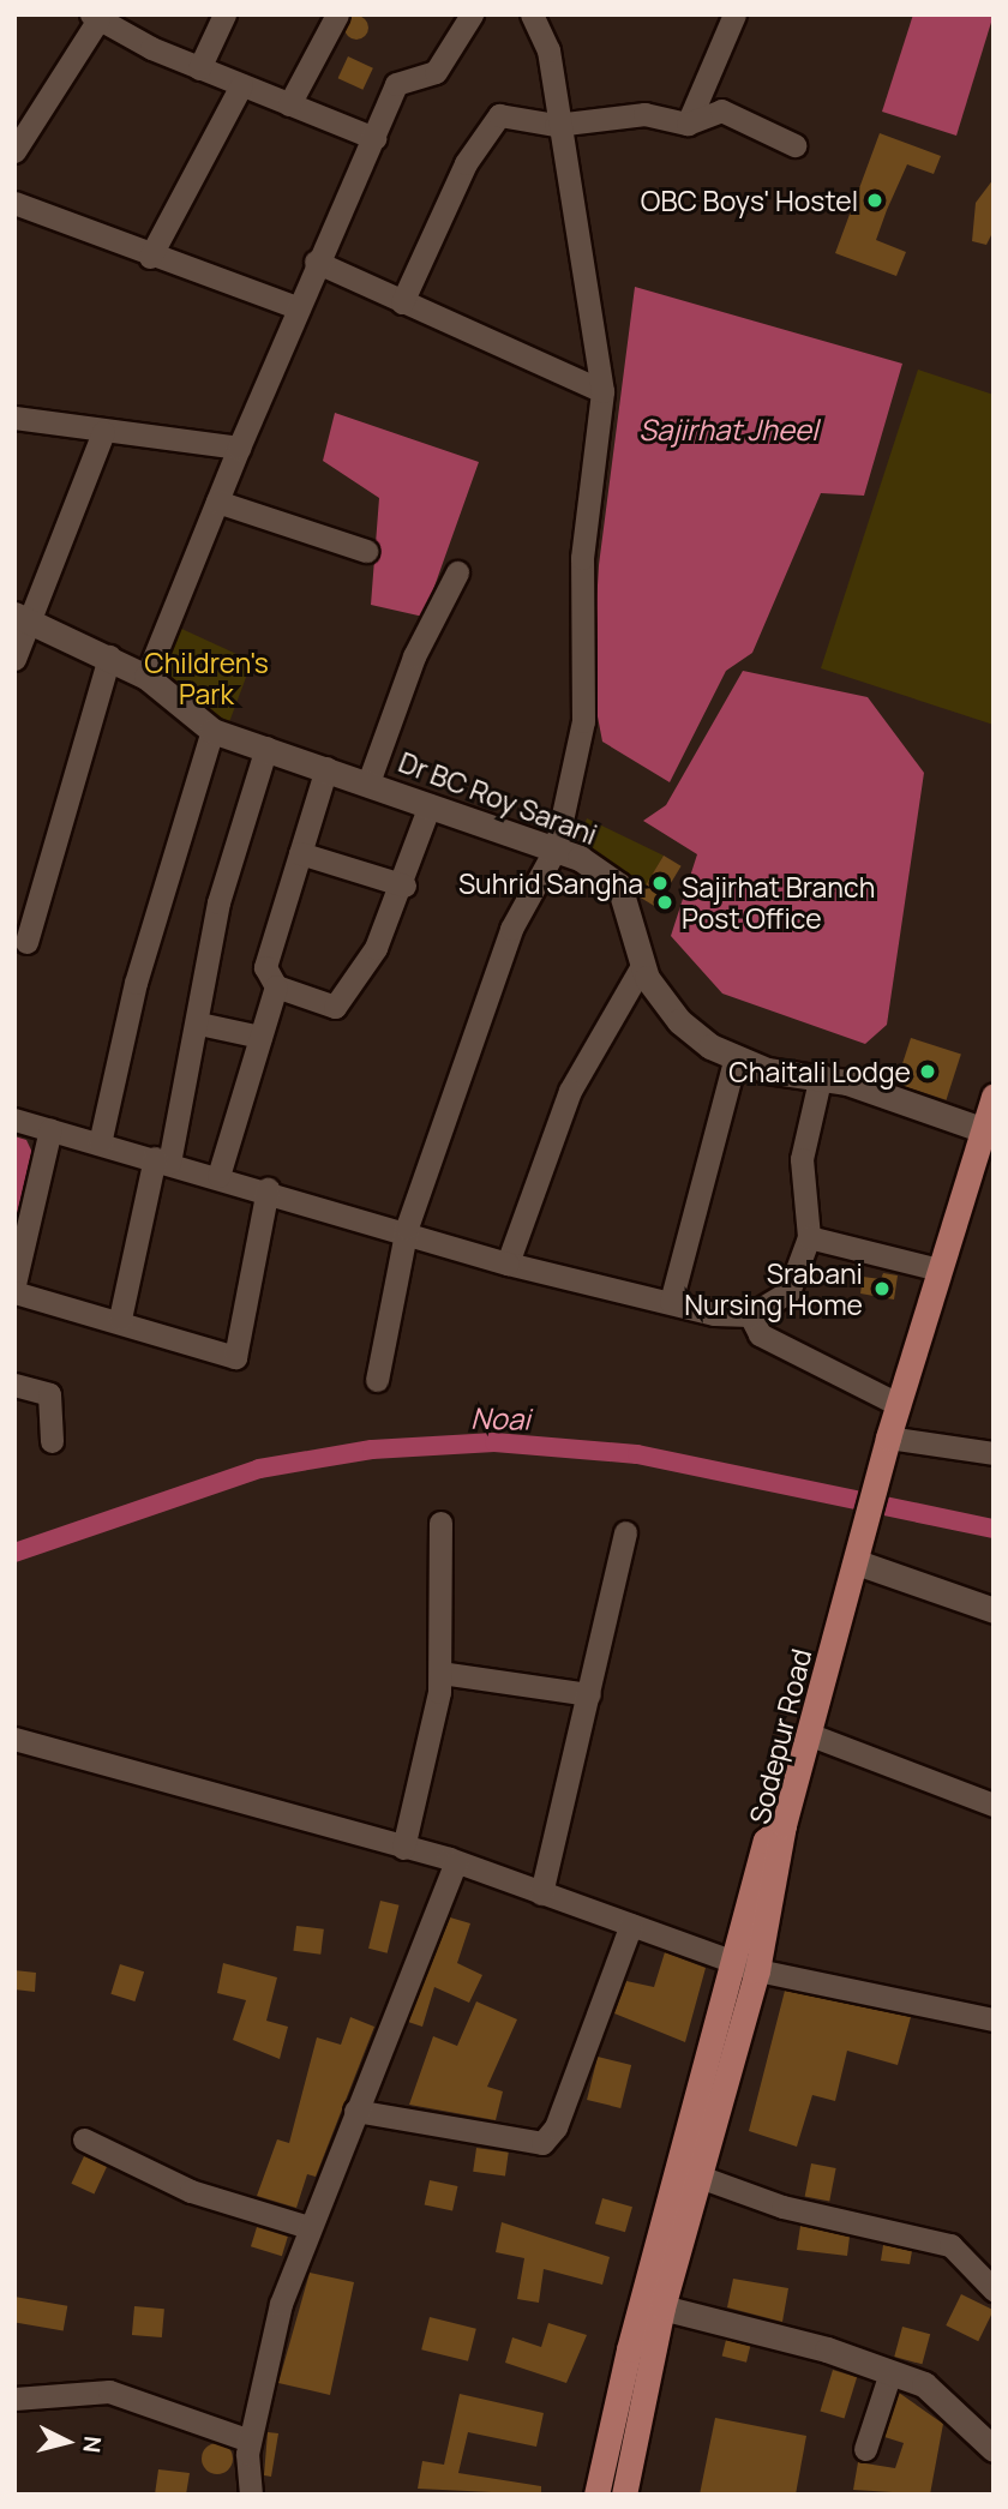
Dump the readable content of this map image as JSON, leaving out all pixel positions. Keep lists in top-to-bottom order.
{
  "streets": {
    "main road": ["Sodepur Road"],
    "street": ["Dr BC Roy Sarani"]
  },
  "crossings": [
    ["Dr BC Roy Sarani", "Sodepur Road"]
  ],
  "water": ["Sajirhat Jheel", "Noai"],
  "parks": ["Children's Park"],
  "places": [
    "OBC Boys' Hostel",
    "Suhrid Sangha",
    "Sajirhat Branch Post Office",
    "Chaitali Lodge",
    "Srabani Nursing Home"
  ],
  "north": "right"
}
